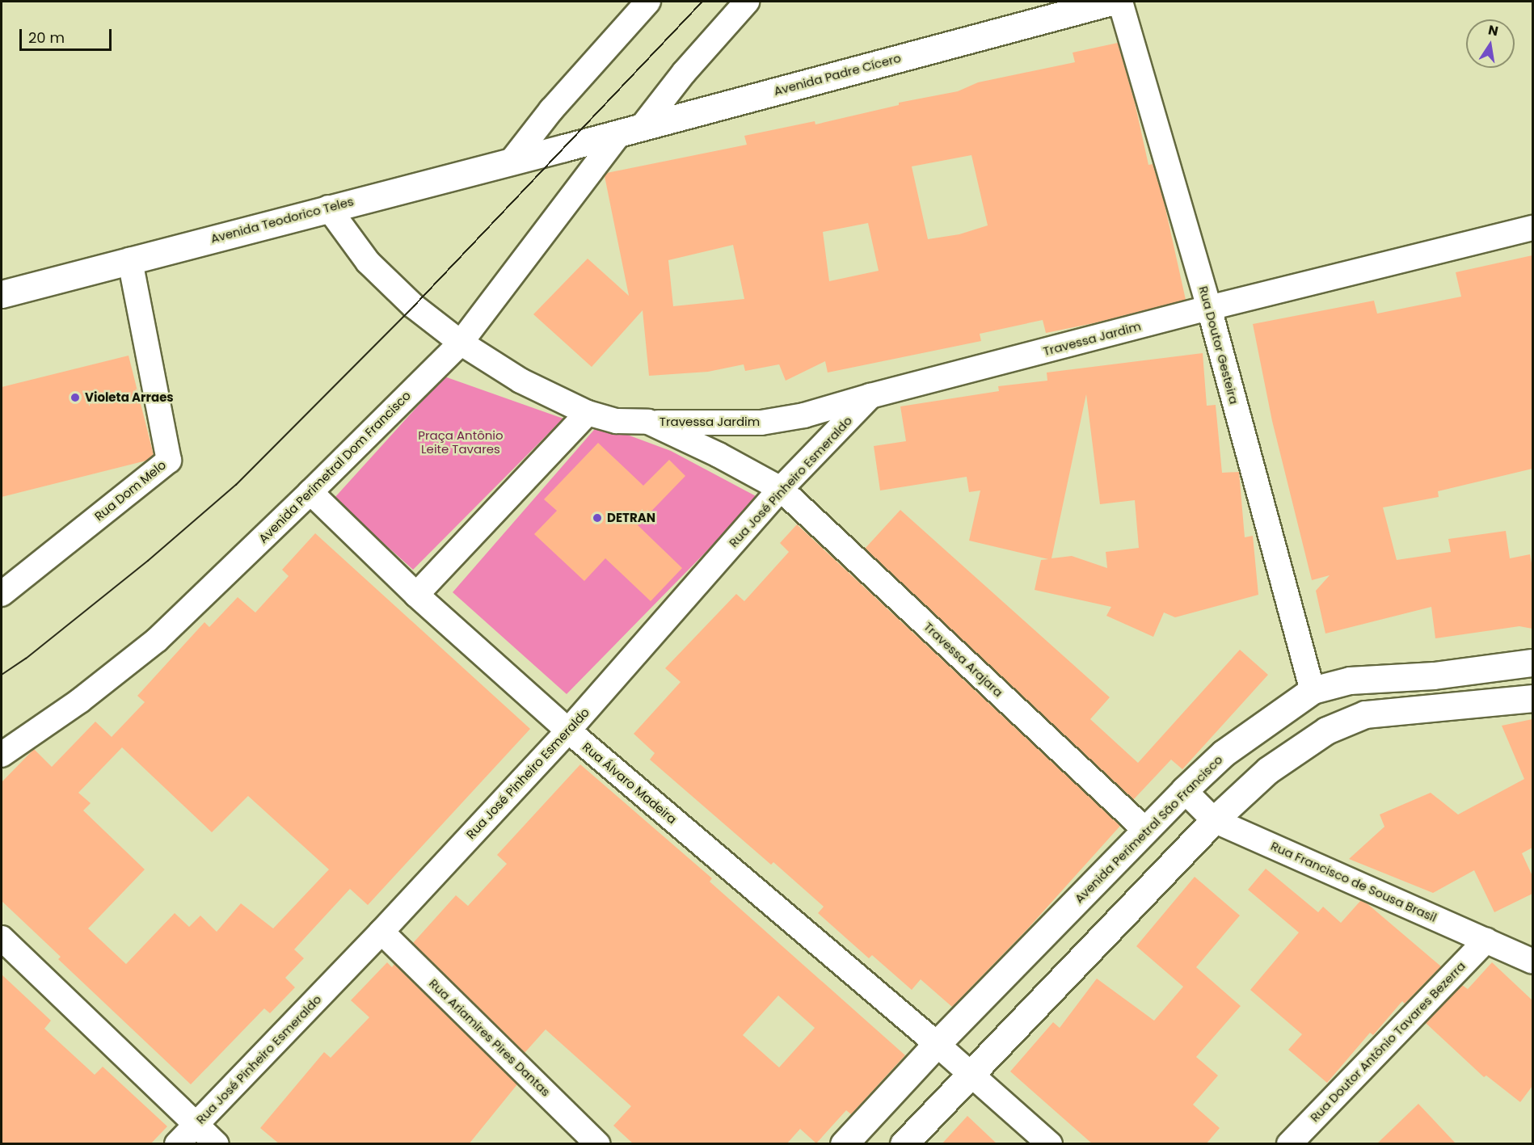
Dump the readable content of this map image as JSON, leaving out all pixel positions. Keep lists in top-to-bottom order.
{
  "streets": {
    "main road": ["Avenida Padre Cícero", "Avenida Teodorico Teles", "Avenida Perimetral São Francisco"],
    "street": [
      "Travessa Jardim",
      "Rua Doutor Gesteira",
      "Avenida Perimetral Dom Francisco",
      "Rua José Pinheiro Esmeraldo",
      "Rua Dom Melo",
      "Travessa Arajara",
      "Rua Álvaro Madeira",
      "Rua Francisco de Sousa Brasil",
      "Rua Ariamires Pires Dantas",
      "Rua Doutor Antônio Tavares Bezerra"
    ]
  },
  "crossings": [
    ["Avenida Padre Cícero", "Avenida Teodorico Teles"],
    ["Avenida Padre Cícero", "Avenida Perimetral Dom Francisco"],
    ["Avenida Teodorico Teles", "Travessa Jardim"],
    ["Avenida Teodorico Teles", "Rua Dom Melo"],
    ["Travessa Jardim", "Rua Doutor Gesteira"],
    ["Travessa Jardim", "Avenida Perimetral Dom Francisco"],
    ["Travessa Jardim", "Rua José Pinheiro Esmeraldo"],
    ["Travessa Jardim", "Travessa Arajara"],
    ["Rua Doutor Gesteira", "Avenida Perimetral São Francisco"],
    ["Avenida Perimetral Dom Francisco", "Rua Álvaro Madeira"],
    ["Rua José Pinheiro Esmeraldo", "Travessa Arajara"],
    ["Rua José Pinheiro Esmeraldo", "Rua Álvaro Madeira"],
    ["Rua José Pinheiro Esmeraldo", "Rua Ariamires Pires Dantas"],
    ["Travessa Arajara", "Avenida Perimetral São Francisco"],
    ["Rua Álvaro Madeira", "Avenida Perimetral São Francisco"],
    ["Avenida Perimetral São Francisco", "Rua Francisco de Sousa Brasil"],
    ["Rua Francisco de Sousa Brasil", "Rua Doutor Antônio Tavares Bezerra"]
  ],
  "parks": ["Praça Antônio Leite Tavares"],
  "places": ["Violeta Arraes", "DETRAN"],
  "scale_bar": "20 m",
  "north": "top"
}
